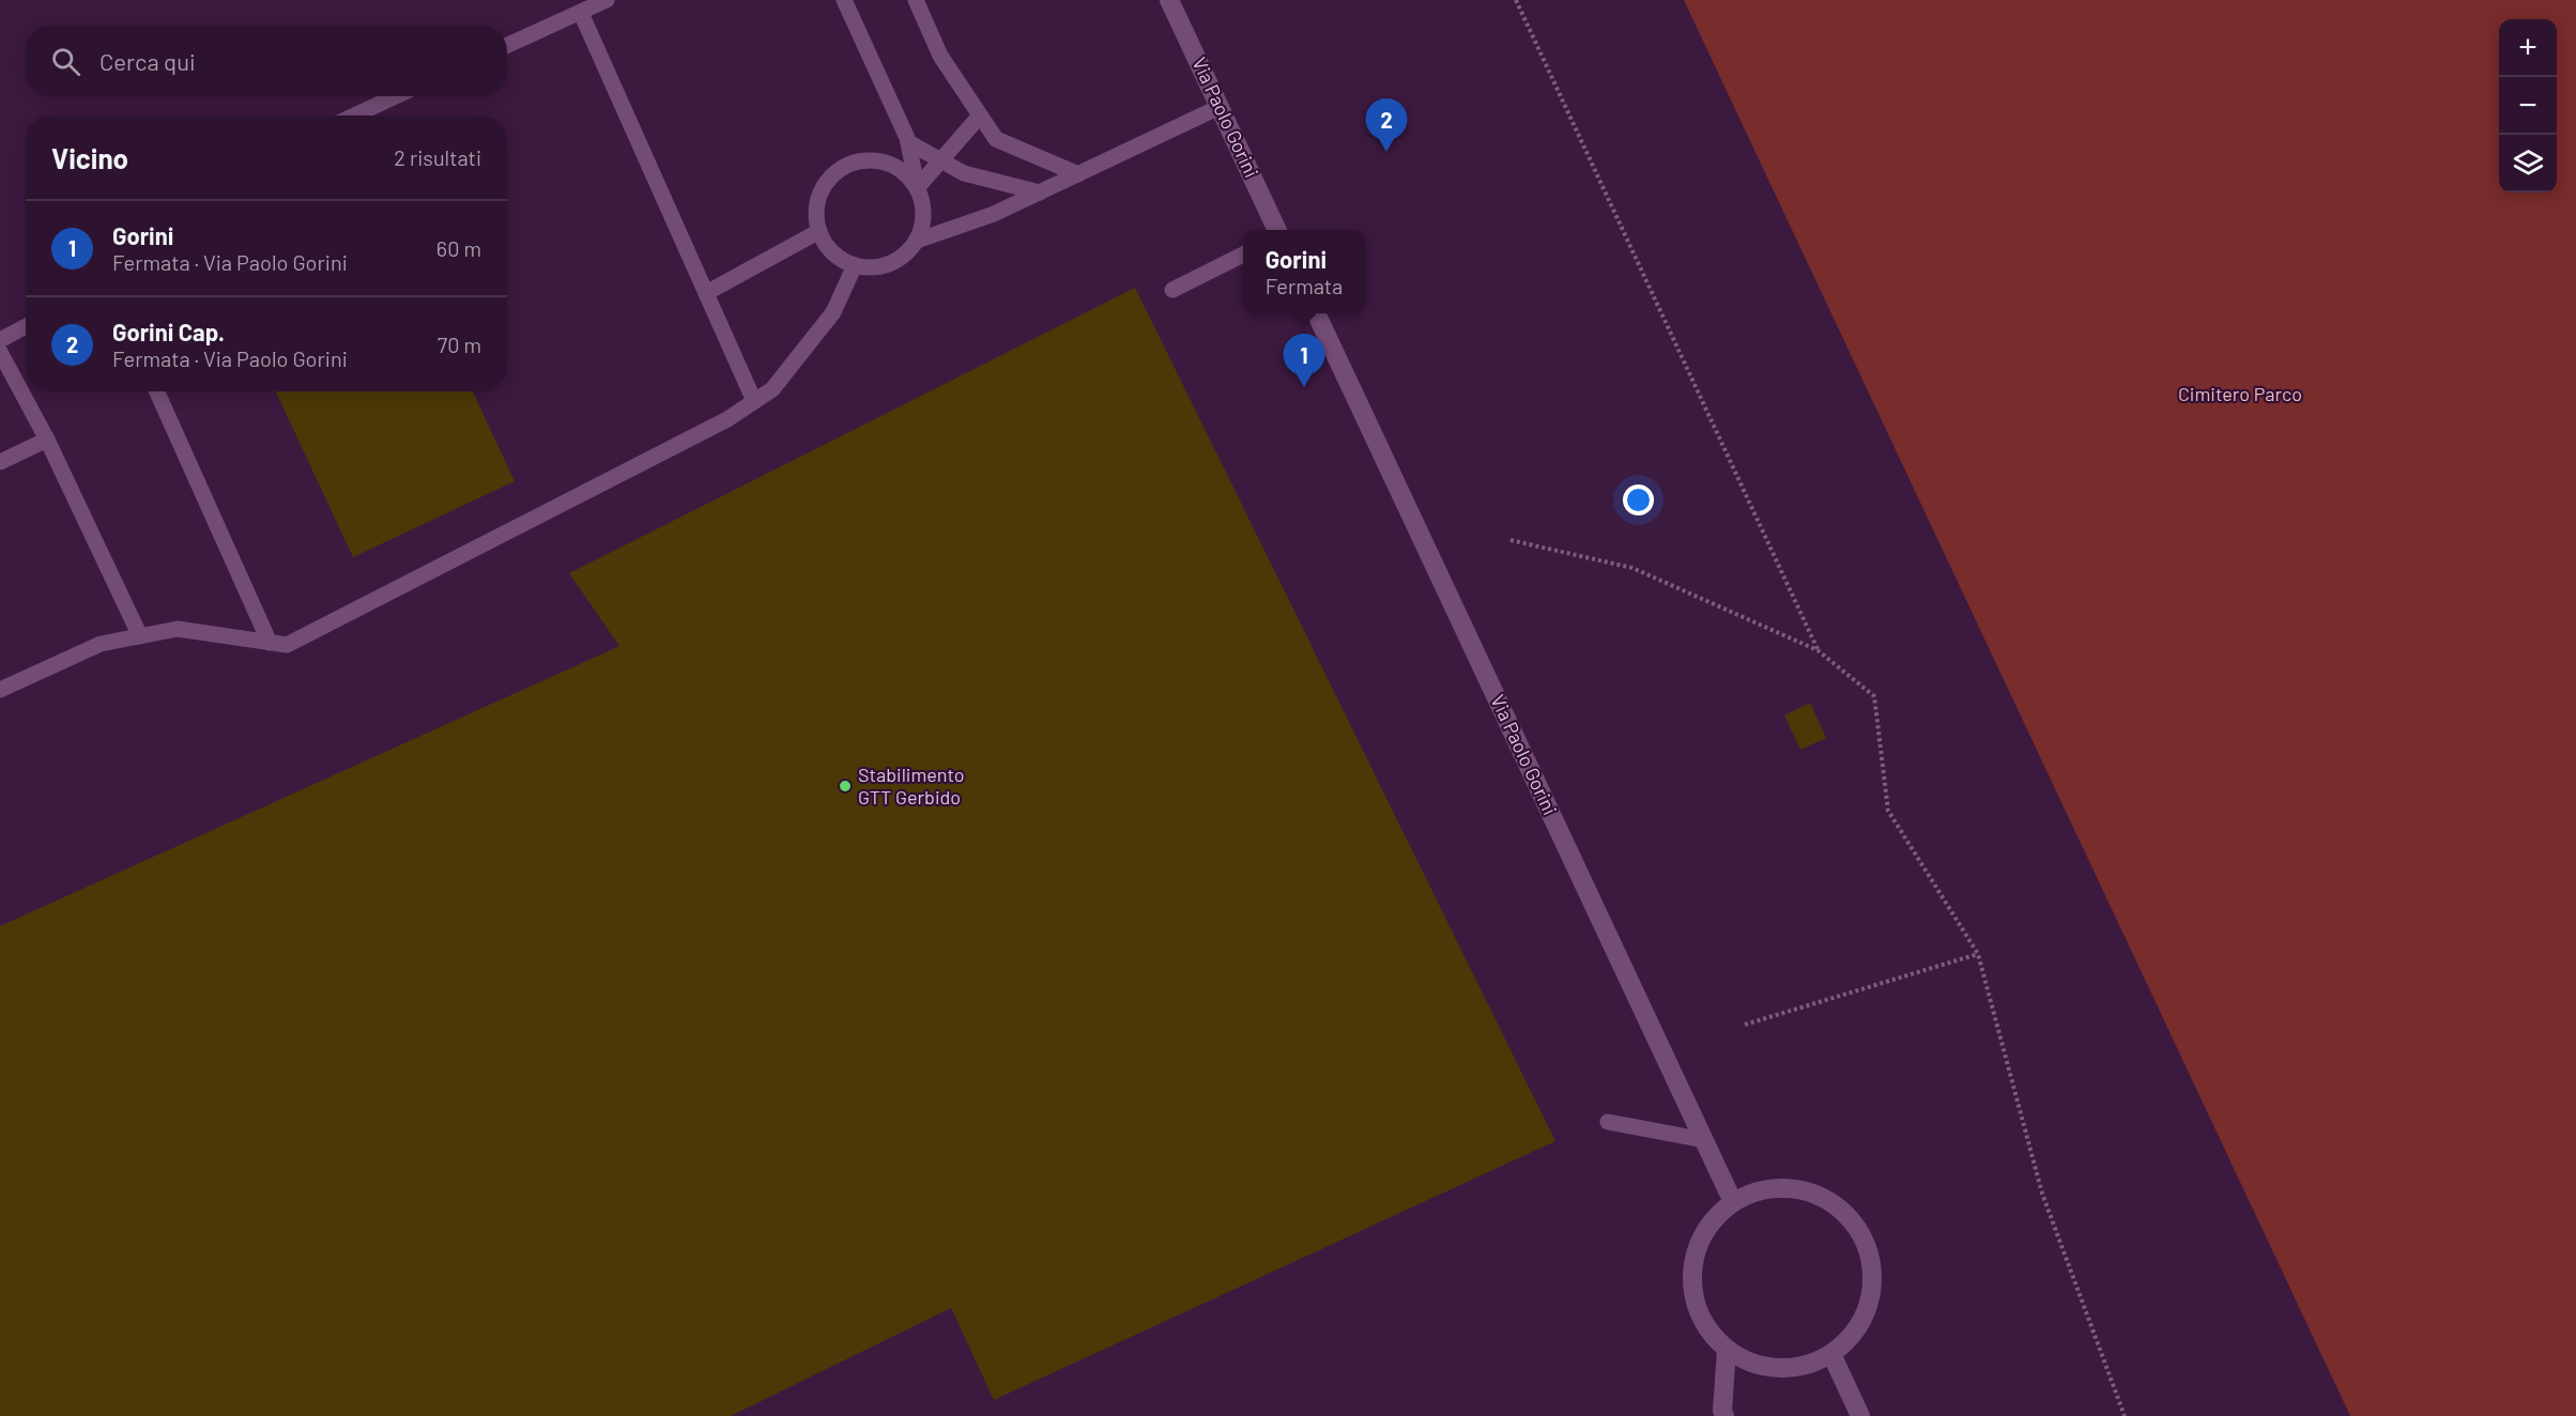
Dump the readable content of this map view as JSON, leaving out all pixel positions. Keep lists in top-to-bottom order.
{
  "streets": {
    "street": ["Via Paolo Gorini"]
  },
  "parks": ["Cimitero Parco"],
  "places": ["Stabilimento GTT Gerbido"],
  "page": {
    "map_buttons": ["+", "−"],
    "search": "Cerca qui",
    "pins": ["2", "1"],
    "heading": ["Vicino", "2 risultati"],
    "list": [
      {
        "mark": "1",
        "name": "Gorini",
        "note": "Fermata · Via Paolo Gorini",
        "value": "60 m"
      },
      {
        "mark": "2",
        "name": "Gorini Cap.",
        "note": "Fermata · Via Paolo Gorini",
        "value": "70 m"
      }
    ],
    "popup": ["Gorini", "Fermata"]
  }
}
